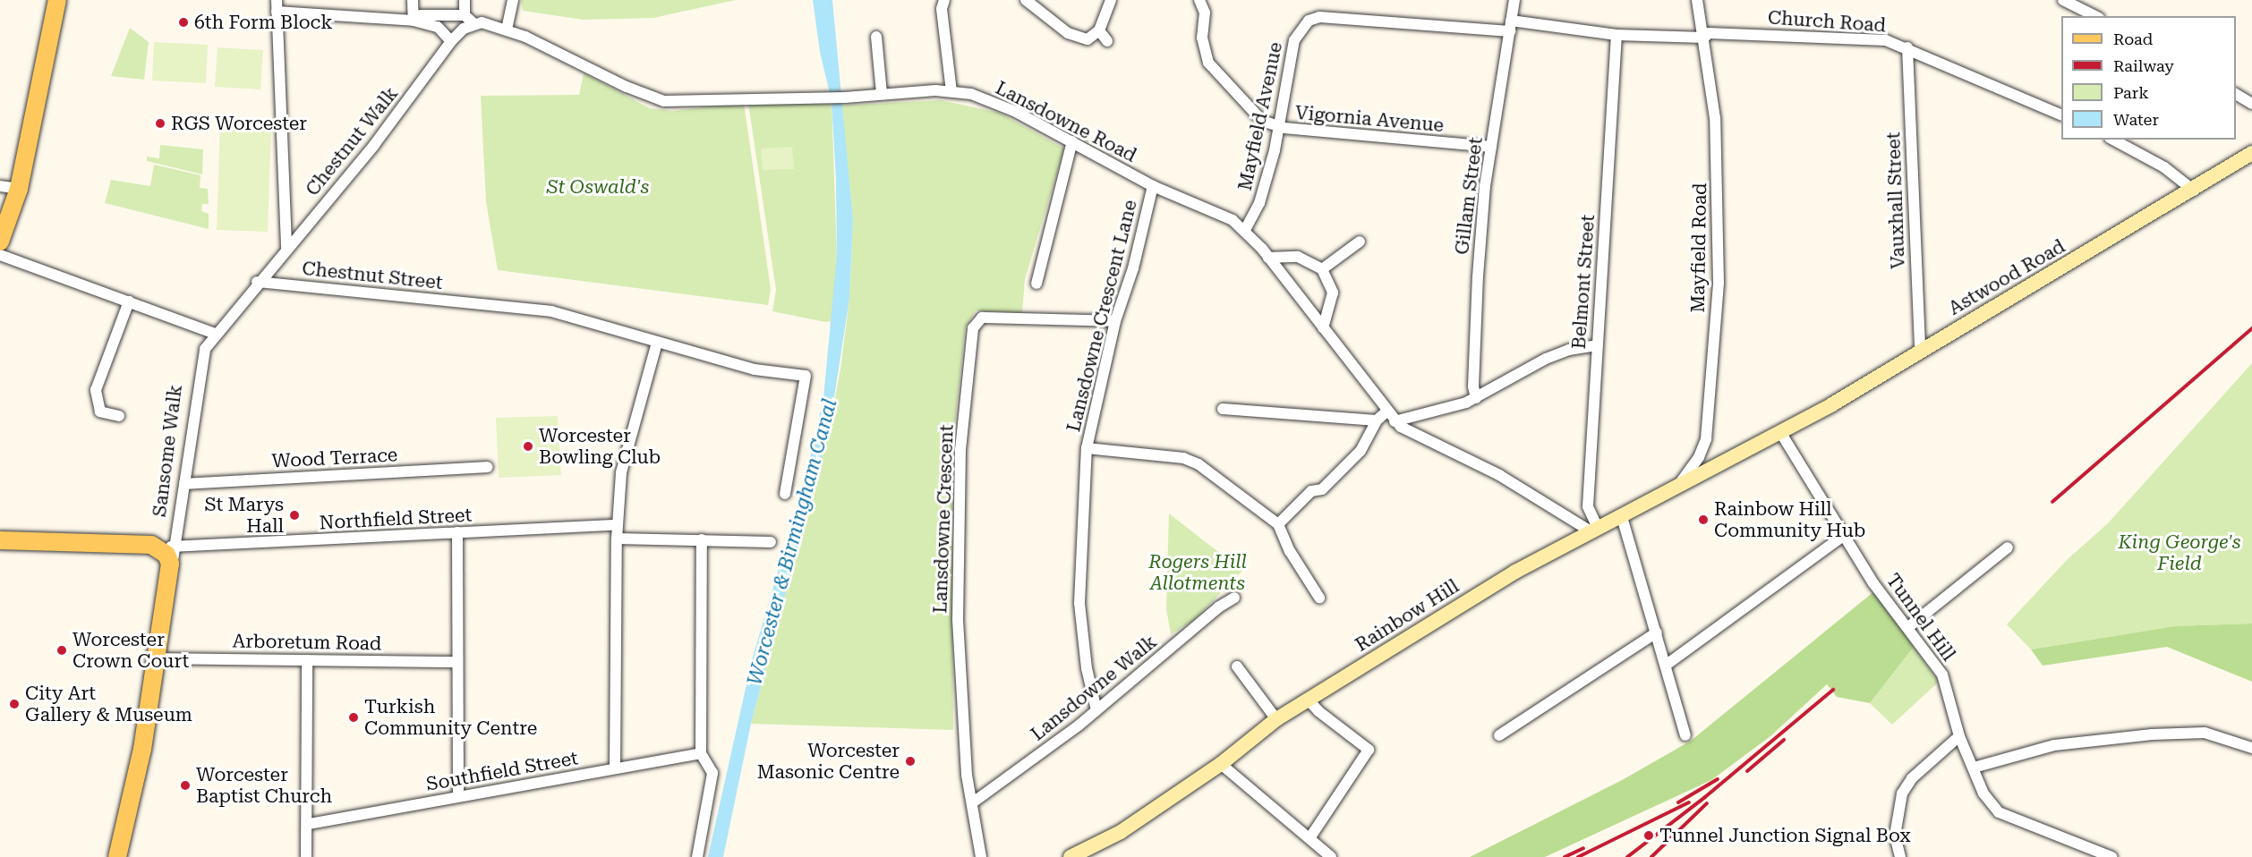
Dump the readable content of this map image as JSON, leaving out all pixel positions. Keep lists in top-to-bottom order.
{
  "streets": {
    "main road": ["Astwood Road", "Sansome Walk", "Rainbow Hill"],
    "street": [
      "Church Road",
      "Mayfield Avenue",
      "Vigornia Avenue",
      "Lansdowne Road",
      "Chestnut Walk",
      "Gillam Street",
      "Vauxhall Street",
      "Mayfield Road",
      "Chestnut Street",
      "Belmont Street",
      "Lansdowne Crescent Lane",
      "Wood Terrace",
      "Northfield Street",
      "Lansdowne Crescent",
      "Tunnel Hill",
      "Arboretum Road",
      "Lansdowne Walk",
      "Southfield Street"
    ]
  },
  "crossings": [
    ["Church Road", "Mayfield Avenue"],
    ["Church Road", "Vauxhall Street"],
    ["Church Road", "Mayfield Road"],
    ["Church Road", "Belmont Street"],
    ["Mayfield Avenue", "Vigornia Avenue"],
    ["Mayfield Avenue", "Lansdowne Road"],
    ["Mayfield Avenue", "Gillam Street"],
    ["Mayfield Avenue", "Belmont Street"],
    ["Vigornia Avenue", "Gillam Street"],
    ["Lansdowne Road", "Chestnut Walk"],
    ["Lansdowne Road", "Belmont Street"],
    ["Lansdowne Road", "Lansdowne Crescent Lane"],
    ["Lansdowne Road", "Rainbow Hill"],
    ["Chestnut Walk", "Chestnut Street"],
    ["Vauxhall Street", "Astwood Road"],
    ["Mayfield Road", "Rainbow Hill"],
    ["Astwood Road", "Rainbow Hill"],
    ["Astwood Road", "Tunnel Hill"],
    ["Belmont Street", "Rainbow Hill"],
    ["Lansdowne Crescent Lane", "Lansdowne Crescent"],
    ["Lansdowne Crescent Lane", "Lansdowne Walk"],
    ["Sansome Walk", "Wood Terrace"],
    ["Sansome Walk", "Northfield Street"],
    ["Sansome Walk", "Arboretum Road"],
    ["Lansdowne Crescent", "Lansdowne Walk"],
    ["Rainbow Hill", "Tunnel Hill"]
  ],
  "water": ["Worcester & Birmingham Canal"],
  "parks": ["St Oswald's", "King George's Field", "Rogers Hill Allotments"],
  "places": [
    "6th Form Block",
    "RGS Worcester",
    "Worcester Bowling Club",
    "St Marys Hall",
    "Rainbow Hill Community Hub",
    "Worcester Crown Court",
    "City Art Gallery & Museum",
    "Turkish Community Centre",
    "Worcester Masonic Centre",
    "Worcester Baptist Church",
    "Tunnel Junction Signal Box"
  ],
  "legend": [
    "Road",
    "Railway",
    "Park",
    "Water"
  ]
}
